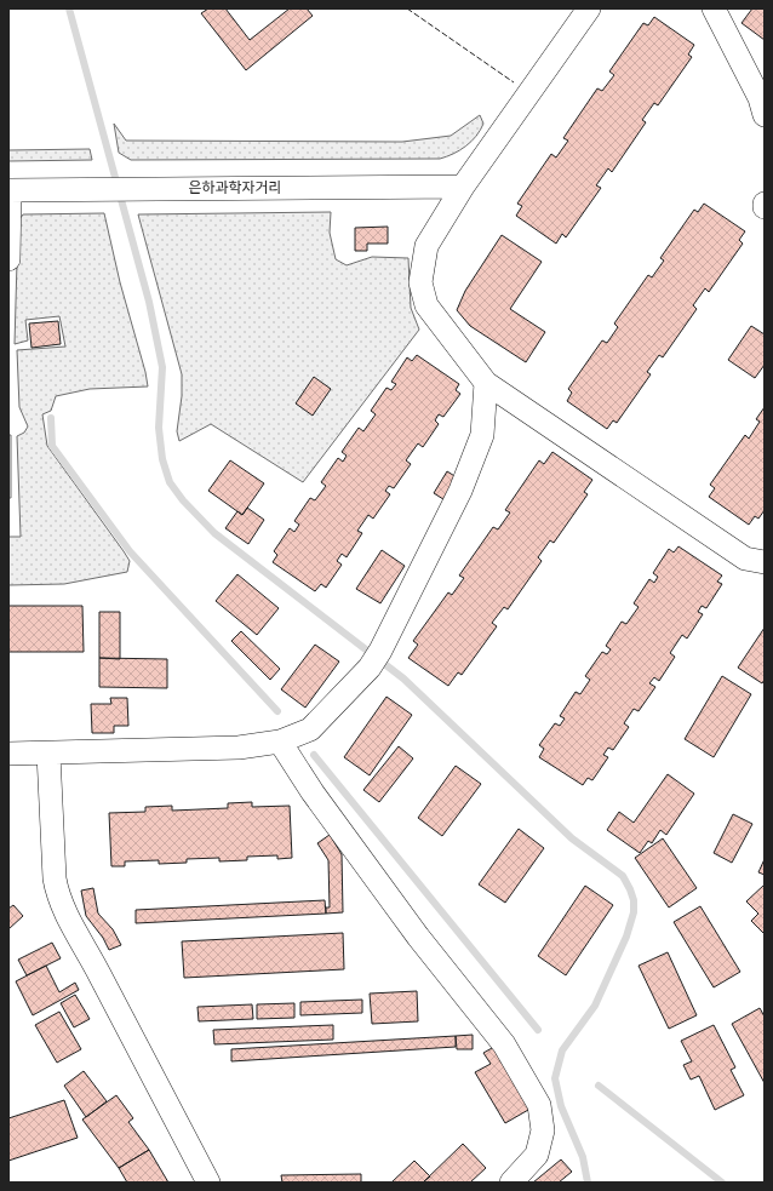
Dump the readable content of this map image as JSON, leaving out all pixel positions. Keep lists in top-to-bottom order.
{
  "streets": {
    "street": ["은하과학자거리"]
  }
}
